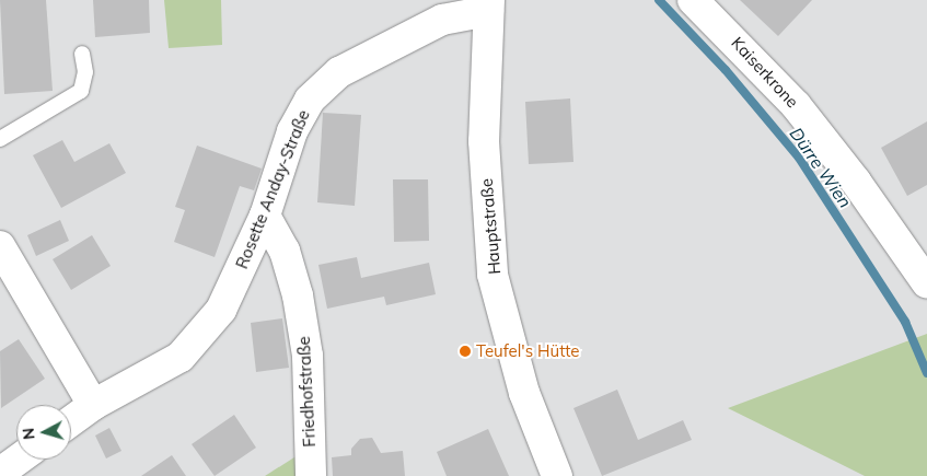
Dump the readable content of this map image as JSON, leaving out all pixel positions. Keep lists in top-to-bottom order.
{
  "streets": {
    "street": [
      "Kaiserkrone",
      "Rosette Anday-Straße",
      "Hauptstraße",
      "Friedhofstraße"
    ]
  },
  "crossings": [
    ["Rosette Anday-Straße", "Hauptstraße"],
    ["Rosette Anday-Straße", "Friedhofstraße"]
  ],
  "water": ["Dürre Wien"],
  "places": ["Teufel's Hütte"],
  "north": "left"
}
